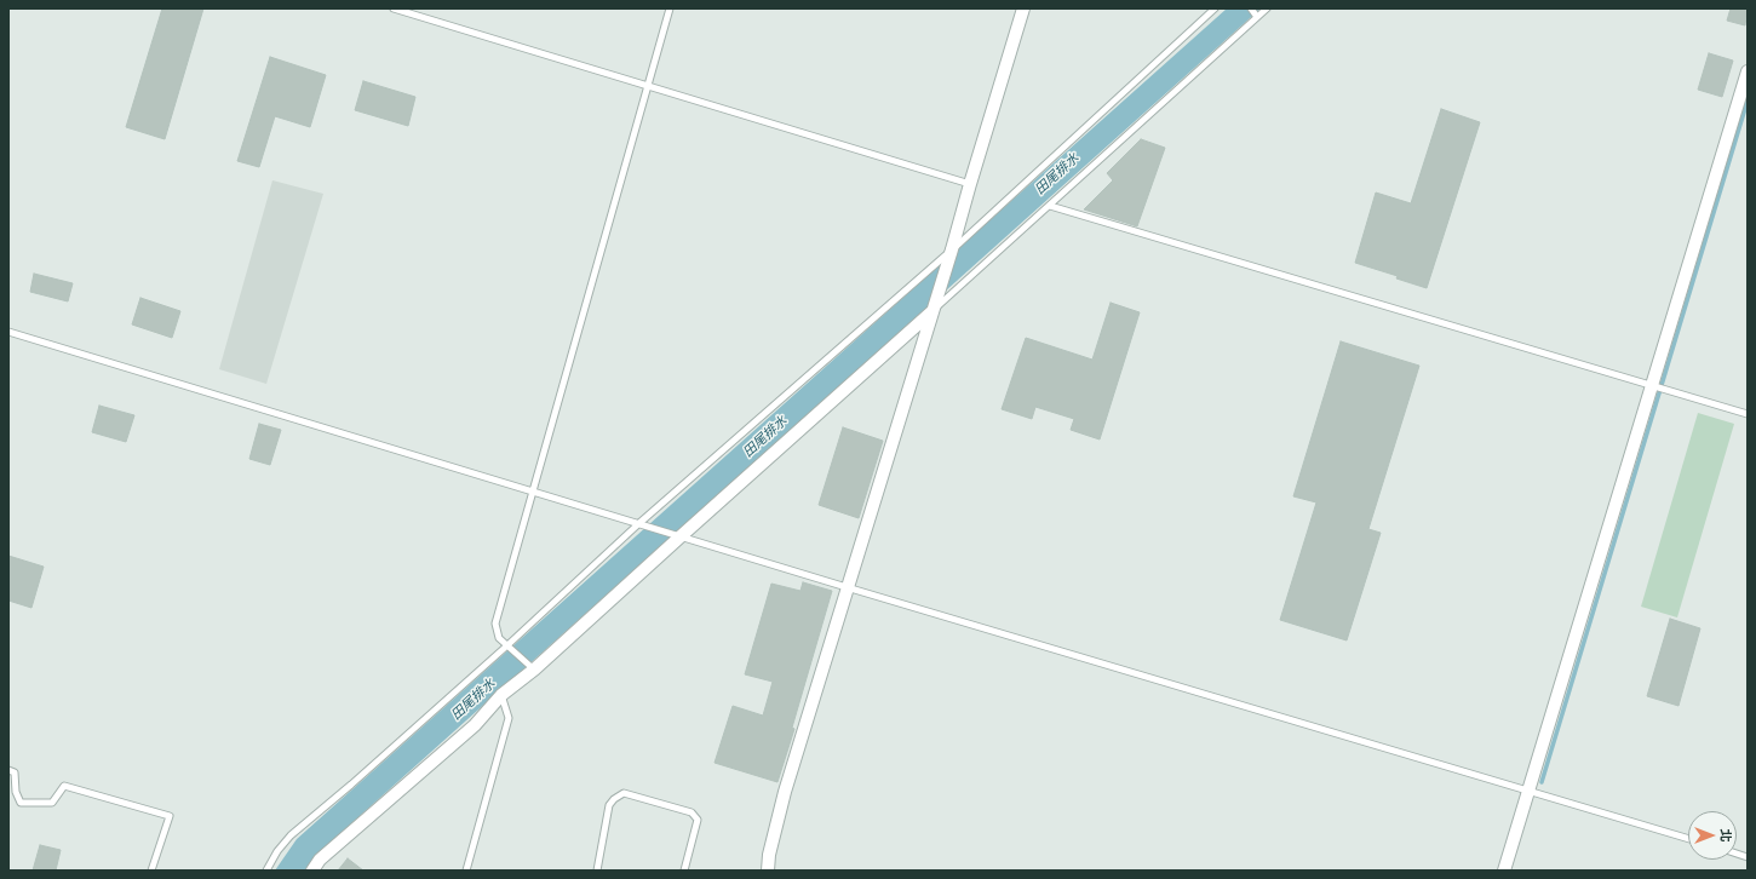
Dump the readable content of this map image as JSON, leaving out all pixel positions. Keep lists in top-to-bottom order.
{
  "water": ["田尾排水"],
  "north": "right"
}
